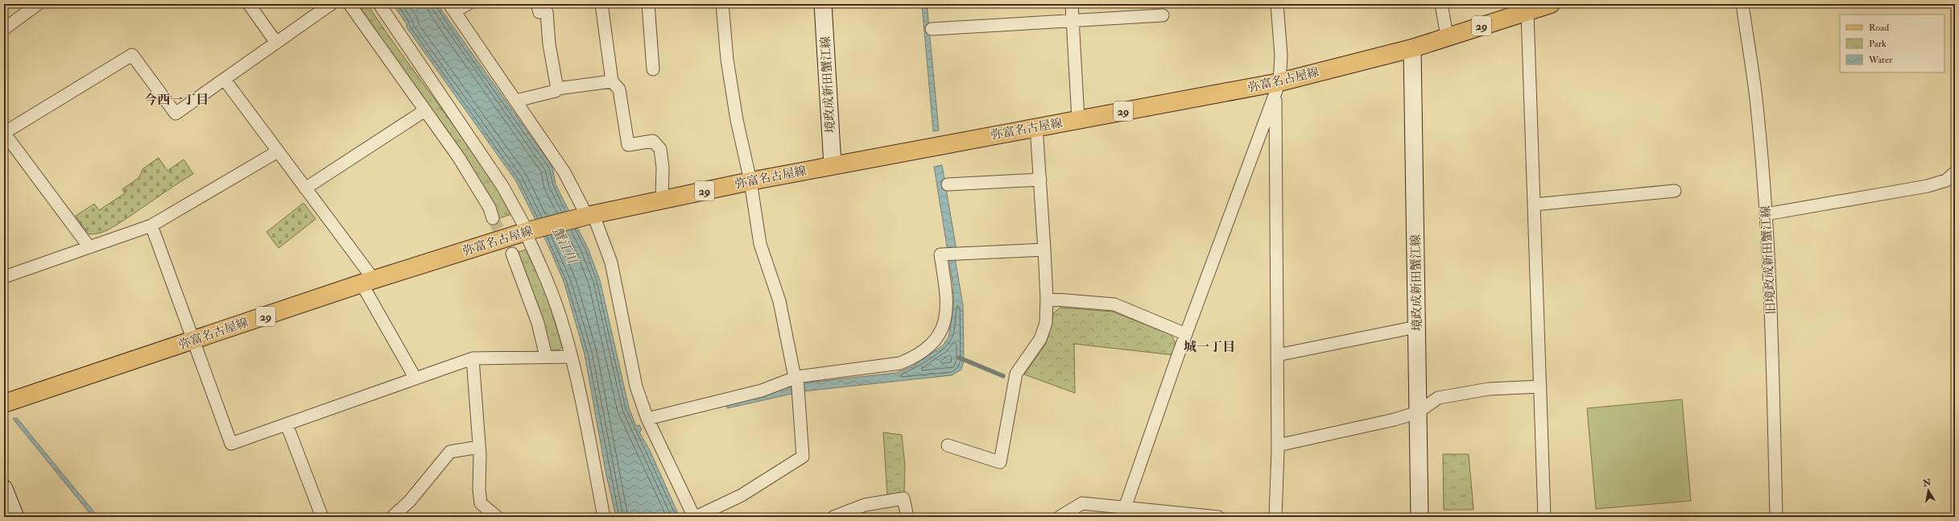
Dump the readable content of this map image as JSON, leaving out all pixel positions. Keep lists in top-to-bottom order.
{
  "streets": {
    "main road": ["29", "弥富名古屋線", "境政成新田蟹江線"],
    "street": ["旧境政成新田蟹江線"]
  },
  "crossings": [
    ["弥富名古屋線", "境政成新田蟹江線"]
  ],
  "districts": ["今西一丁目", "城一丁目"],
  "water": ["蟹江川"],
  "legend": ["Road", "Park", "Water"],
  "north": "top"
}
